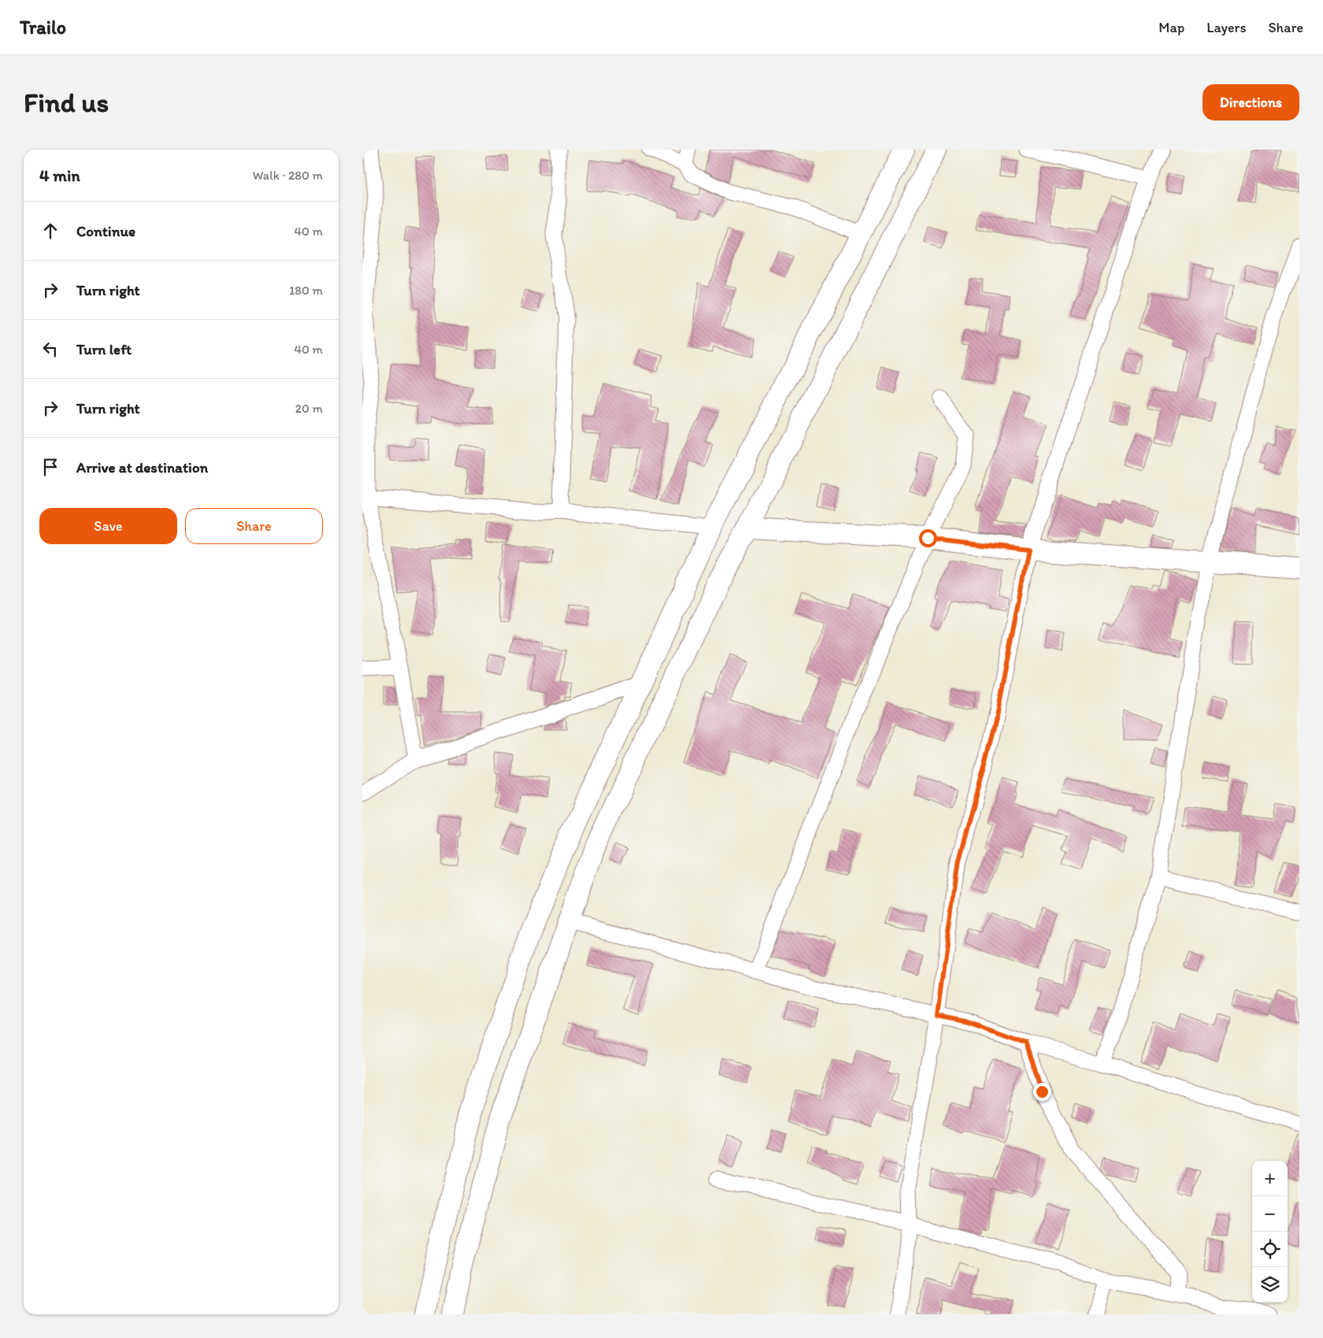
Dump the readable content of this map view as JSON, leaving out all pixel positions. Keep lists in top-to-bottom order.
{
  "page": {
    "header": "Trailo",
    "nav": ["Map", "Layers", "Share"],
    "buttons": [
      "Directions",
      ["Save", "Share"]
    ],
    "title": "Find us",
    "heading": ["4 min", "Walk · 280 m"],
    "list": [
      ["Continue", "40 m"],
      ["Turn right", "180 m"],
      ["Turn left", "40 m"],
      ["Turn right", "20 m"],
      "Arrive at destination"
    ],
    "map_buttons": ["+", "−"]
  }
}
